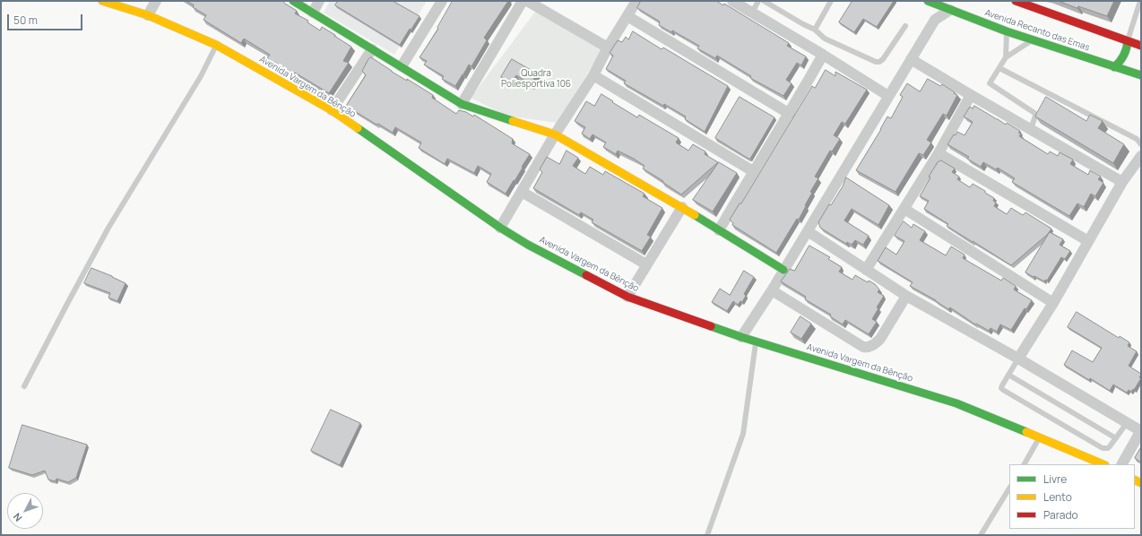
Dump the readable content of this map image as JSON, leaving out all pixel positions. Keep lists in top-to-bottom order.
{
  "streets": {
    "street": ["Avenida Recanto das Emas", "Avenida Vargem da Bênção"]
  },
  "parks": ["Quadra Poliesportiva 106"],
  "legend": ["Livre", "Lento", "Parado"],
  "scale_bar": "50 m",
  "north": "bottom left"
}
